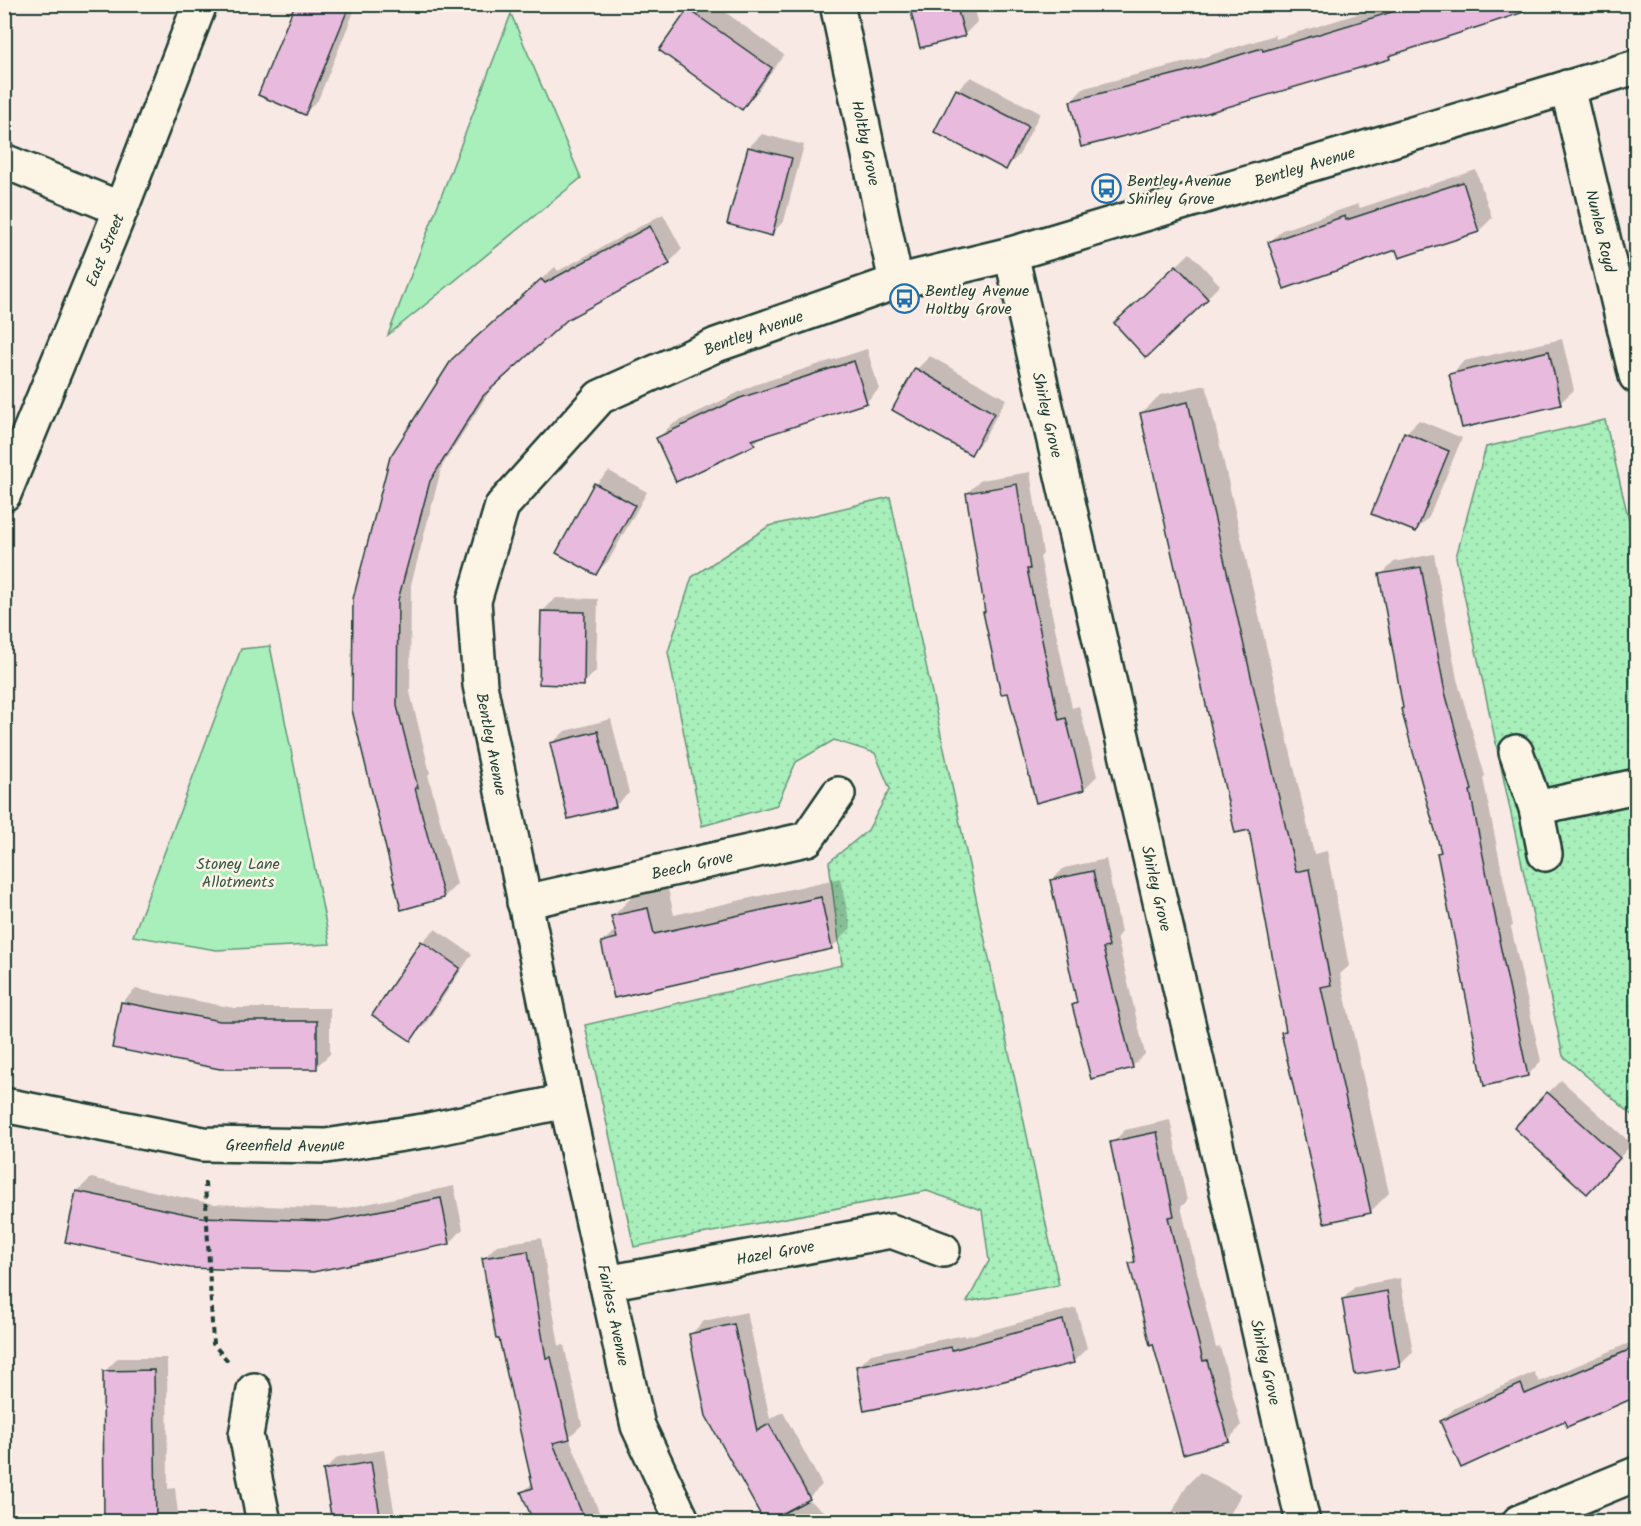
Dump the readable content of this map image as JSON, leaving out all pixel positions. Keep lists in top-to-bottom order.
{
  "streets": {
    "street": [
      "Holtby Grove",
      "Bentley Avenue",
      "Nunlea Royd",
      "East Street",
      "Shirley Grove",
      "Beech Grove",
      "Greenfield Avenue",
      "Hazel Grove",
      "Fairless Avenue"
    ]
  },
  "crossings": [
    ["Holtby Grove", "Bentley Avenue"],
    ["Bentley Avenue", "Nunlea Royd"],
    ["Bentley Avenue", "Shirley Grove"],
    ["Bentley Avenue", "Beech Grove"],
    ["Bentley Avenue", "Greenfield Avenue"],
    ["Bentley Avenue", "Fairless Avenue"],
    ["Greenfield Avenue", "Fairless Avenue"],
    ["Hazel Grove", "Fairless Avenue"]
  ],
  "parks": ["Stoney Lane Allotments"],
  "places": {
    "bus stop": ["Bentley Avenue Shirley Grove", "Bentley Avenue Holtby Grove"]
  }
}
